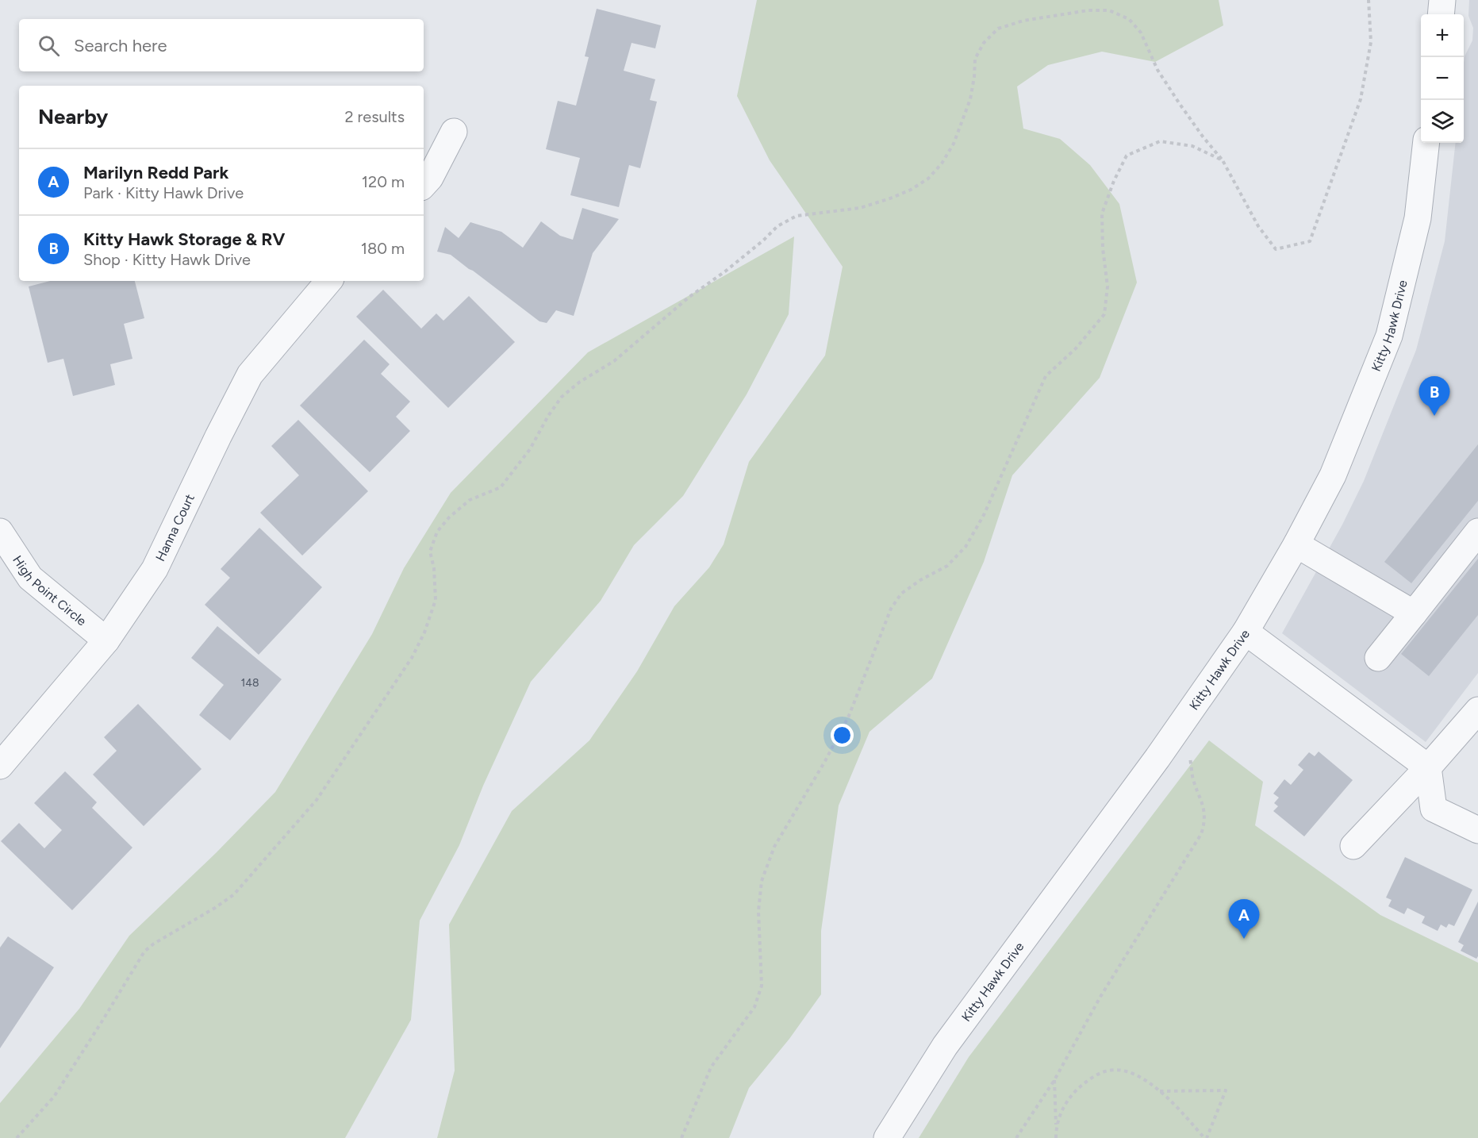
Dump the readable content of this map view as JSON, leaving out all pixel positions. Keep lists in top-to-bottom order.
{
  "streets": {
    "street": ["Kitty Hawk Drive", "Hanna Court", "High Point Circle"]
  },
  "crossings": [
    ["Hanna Court", "High Point Circle"]
  ],
  "house_numbers": ["148"],
  "page": {
    "map_buttons": ["+", "−"],
    "search": "Search here",
    "heading": ["Nearby", "2 results"],
    "list": [
      {
        "mark": "A",
        "name": "Marilyn Redd Park",
        "note": "Park · Kitty Hawk Drive",
        "value": "120 m"
      },
      {
        "mark": "B",
        "name": "Kitty Hawk Storage & RV",
        "note": "Shop · Kitty Hawk Drive",
        "value": "180 m"
      }
    ],
    "pins": ["B", "A"]
  }
}
